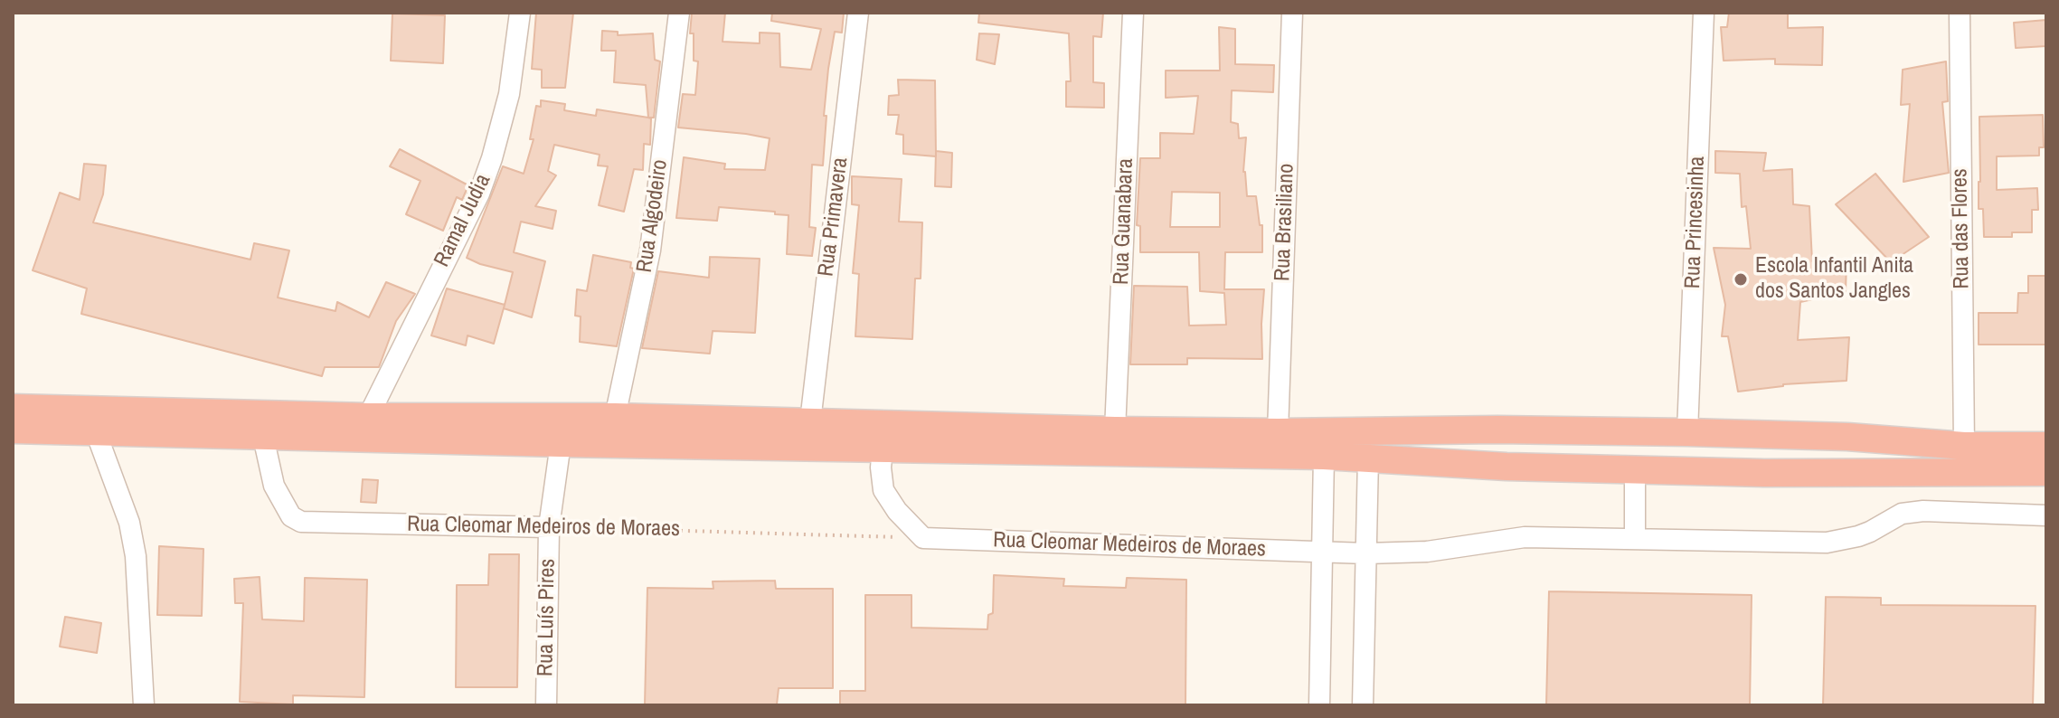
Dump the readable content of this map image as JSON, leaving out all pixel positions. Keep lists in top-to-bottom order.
{
  "streets": {
    "street": [
      "Rua Algodeiro",
      "Rua Primavera",
      "Ramal Judia",
      "Rua Guanabara",
      "Rua Brasiliano",
      "Rua Princesinha",
      "Rua das Flores",
      "Rua Cleomar Medeiros de Moraes",
      "Rua Luís Pires"
    ]
  },
  "crossings": [
    ["Rua Cleomar Medeiros de Moraes", "Rua Luís Pires"]
  ],
  "places": ["Escola Infantil Anita dos Santos Jangles"]
}
